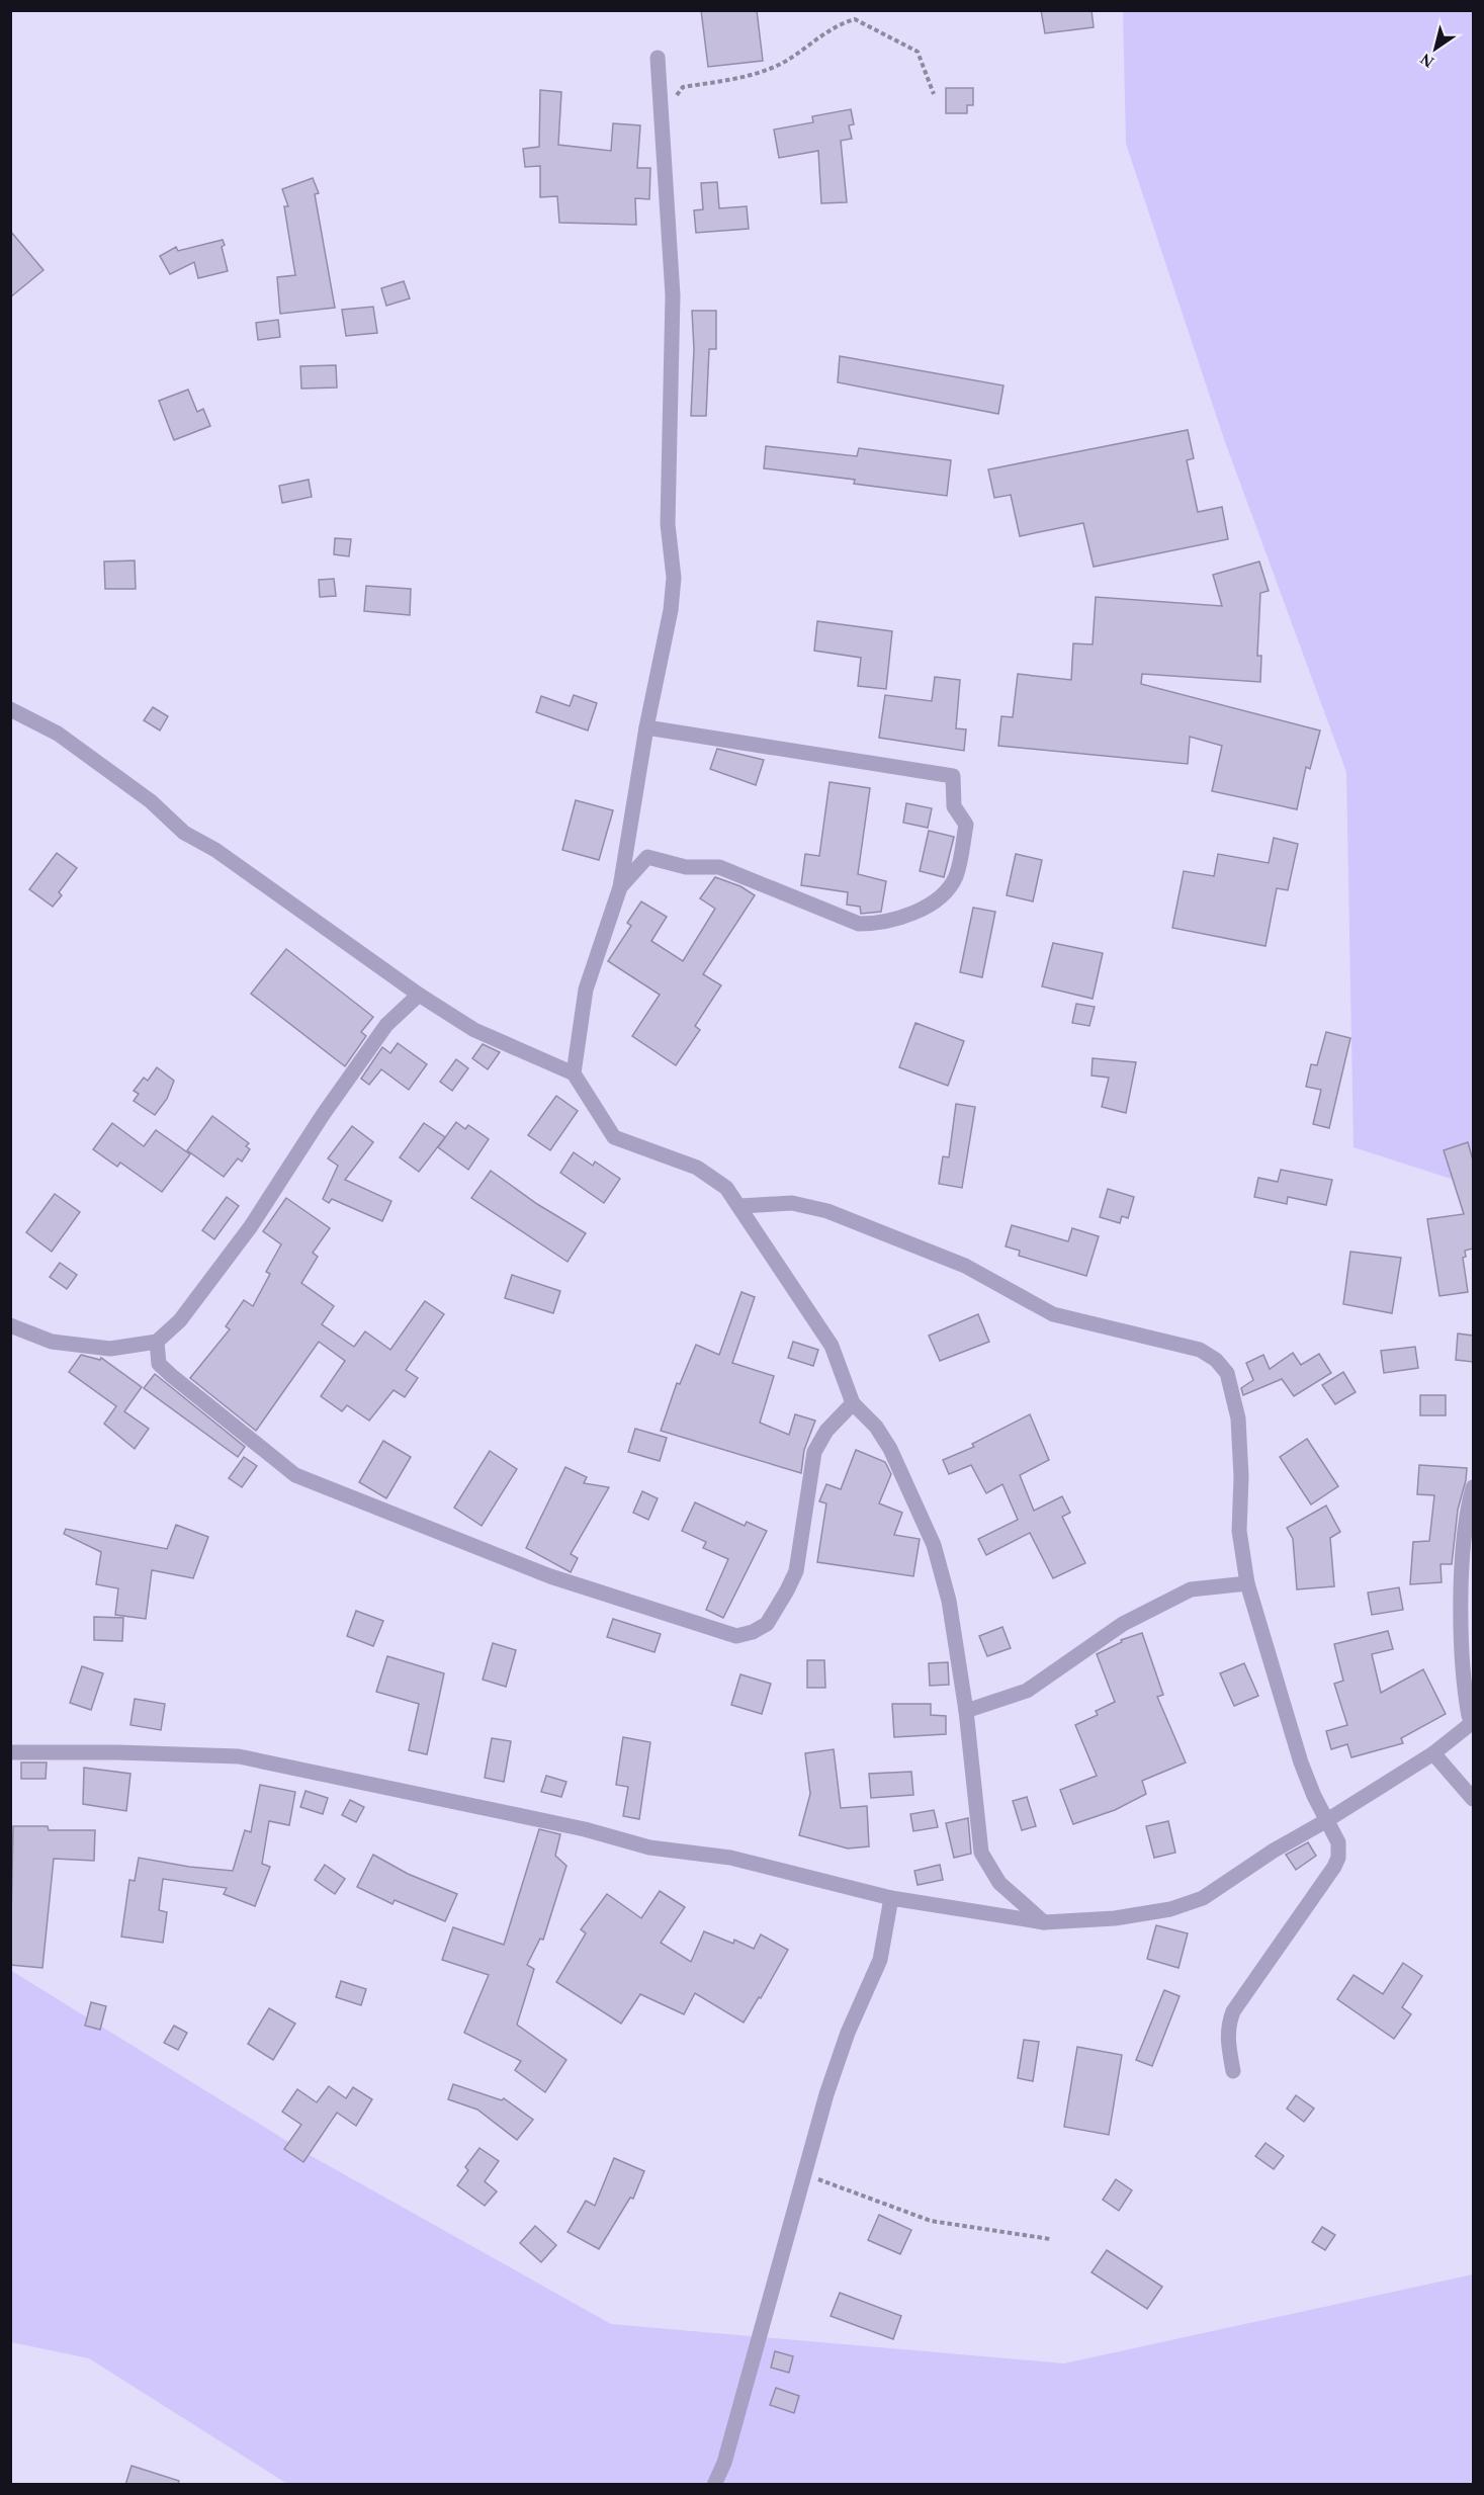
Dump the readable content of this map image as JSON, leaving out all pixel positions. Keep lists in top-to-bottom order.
{
  "north": "bottom left"
}
